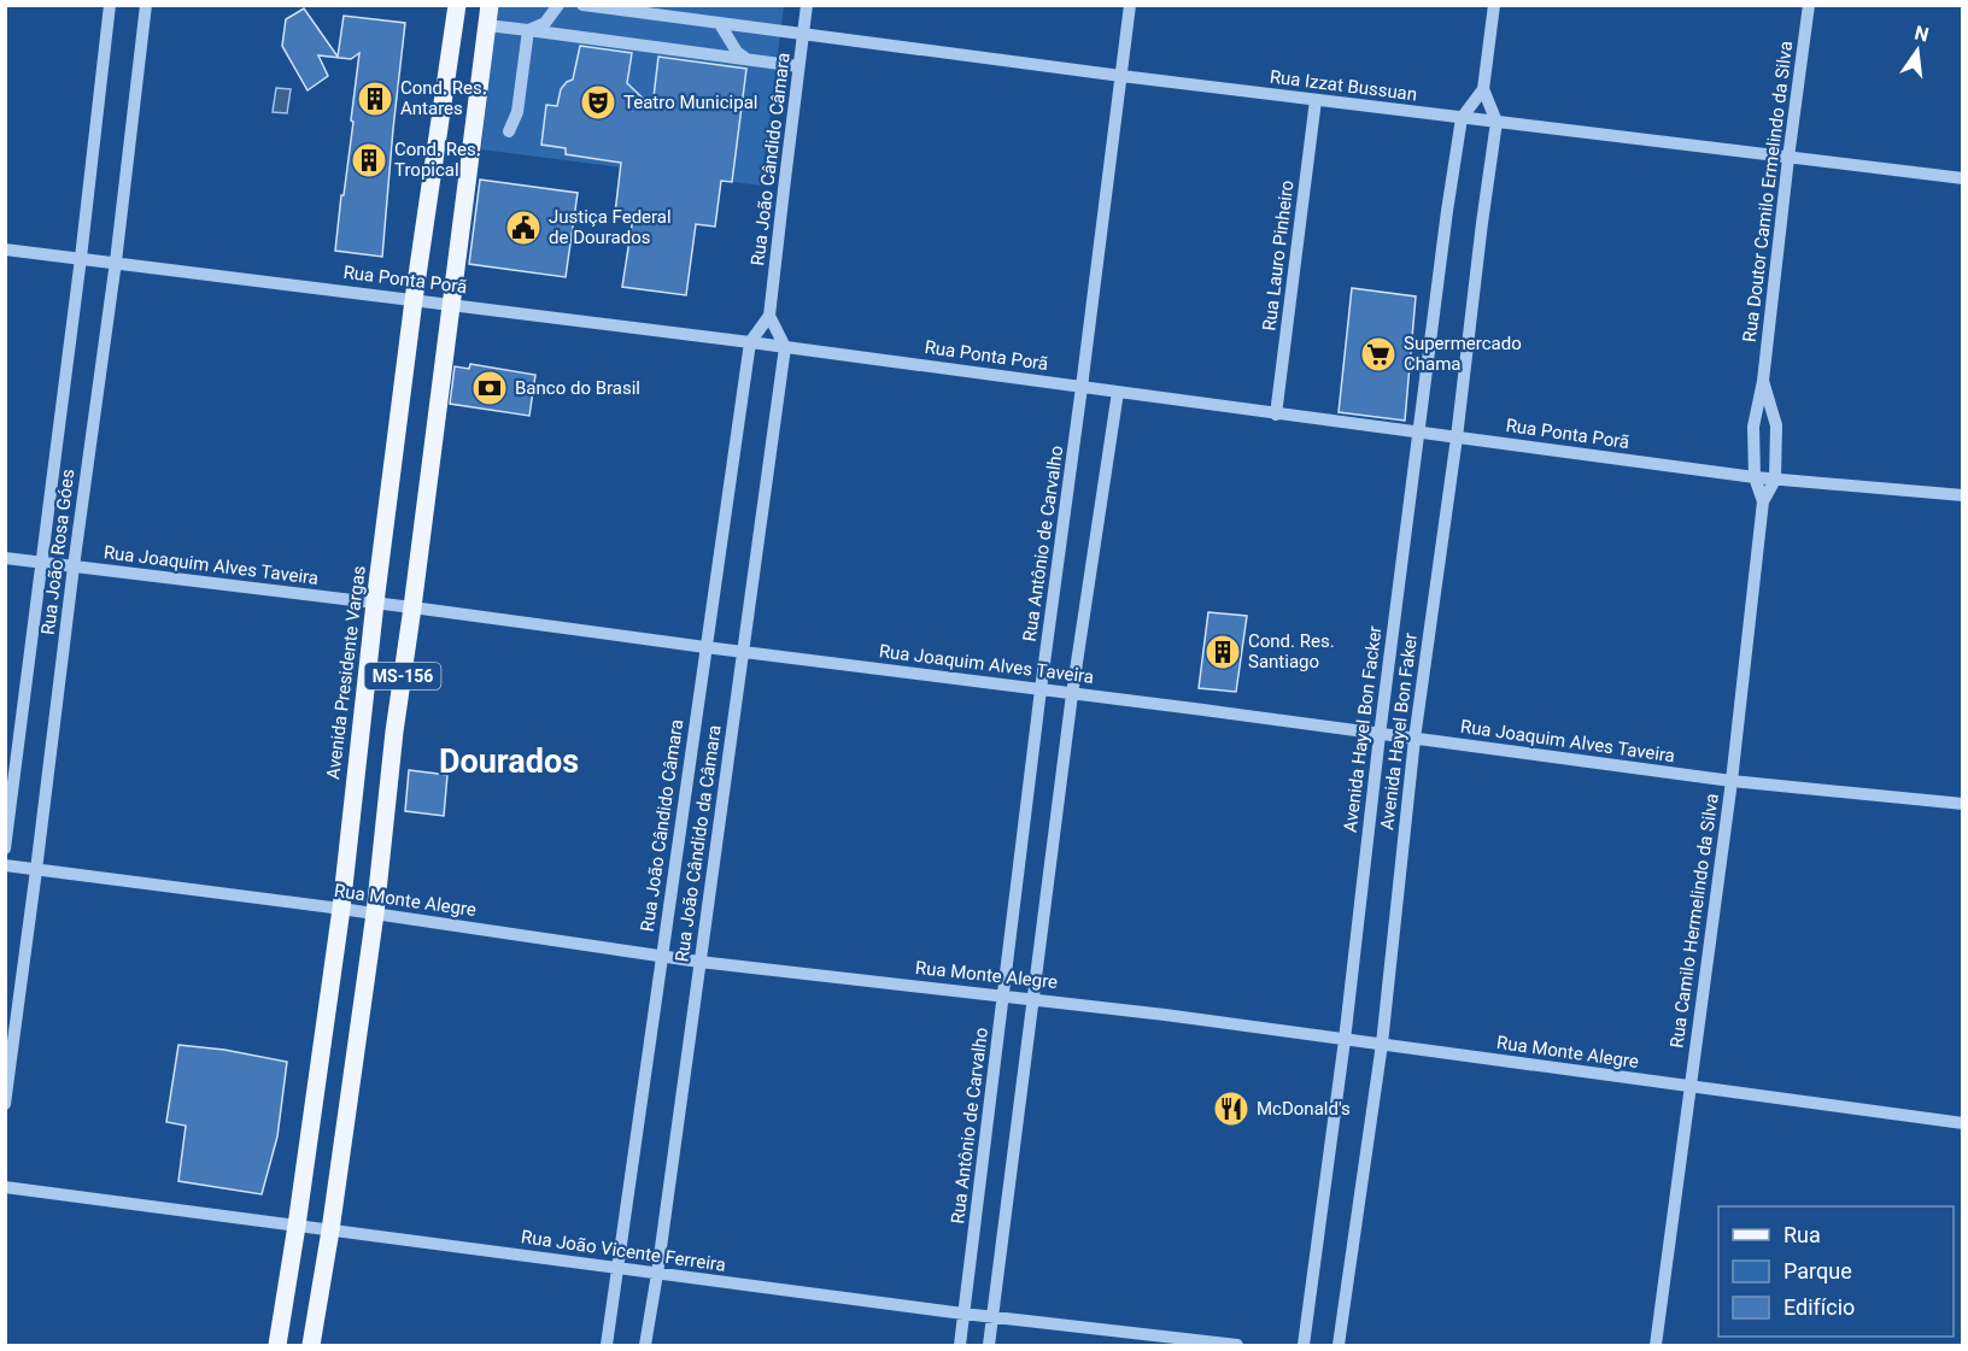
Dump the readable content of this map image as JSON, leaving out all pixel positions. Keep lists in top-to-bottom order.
{
  "streets": {
    "main road": ["Avenida Presidente Vargas", "MS-156"],
    "street": [
      "Rua Izzat Bussuan",
      "Rua João Cândido Câmara",
      "Rua Doutor Camilo Ermelindo da Silva",
      "Rua Lauro Pinheiro",
      "Rua Ponta Porã",
      "Rua Antônio de Carvalho",
      "Rua João Rosa Góes",
      "Rua Joaquim Alves Taveira",
      "Avenida Hayel Bon Facker",
      "Avenida Hayel Bon Faker",
      "Rua João Cândido da Câmara",
      "Rua Monte Alegre",
      "Rua Camilo Hermelindo da Silva",
      "Rua João Vicente Ferreira"
    ]
  },
  "crossings": [
    ["Rua Izzat Bussuan", "Rua João Cândido Câmara"],
    ["Rua Izzat Bussuan", "Rua Doutor Camilo Ermelindo da Silva"],
    ["Rua Izzat Bussuan", "Rua Lauro Pinheiro"],
    ["Rua Izzat Bussuan", "Rua Antônio de Carvalho"],
    ["Rua Izzat Bussuan", "Avenida Hayel Bon Facker"],
    ["Rua Izzat Bussuan", "Avenida Hayel Bon Faker"],
    ["Rua João Cândido Câmara", "Rua Ponta Porã"],
    ["Rua João Cândido Câmara", "Rua Joaquim Alves Taveira"],
    ["Rua João Cândido Câmara", "Rua Monte Alegre"],
    ["Rua João Cândido Câmara", "Rua João Vicente Ferreira"],
    ["Rua Doutor Camilo Ermelindo da Silva", "Rua Camilo Hermelindo da Silva"],
    ["Rua Lauro Pinheiro", "Rua Ponta Porã"],
    ["Rua Ponta Porã", "Rua Antônio de Carvalho"],
    ["Rua Ponta Porã", "Rua João Rosa Góes"],
    ["Rua Ponta Porã", "Avenida Presidente Vargas"],
    ["Rua Ponta Porã", "MS-156"],
    ["Rua Ponta Porã", "Avenida Hayel Bon Facker"],
    ["Rua Ponta Porã", "Avenida Hayel Bon Faker"],
    ["Rua Ponta Porã", "Rua João Cândido da Câmara"],
    ["Rua Ponta Porã", "Rua Camilo Hermelindo da Silva"],
    ["Rua Antônio de Carvalho", "Rua Joaquim Alves Taveira"],
    ["Rua Antônio de Carvalho", "Rua Monte Alegre"],
    ["Rua Antônio de Carvalho", "Rua João Vicente Ferreira"],
    ["Rua João Rosa Góes", "Rua Joaquim Alves Taveira"],
    ["Rua João Rosa Góes", "Rua Monte Alegre"],
    ["Rua Joaquim Alves Taveira", "Avenida Presidente Vargas"],
    ["Rua Joaquim Alves Taveira", "MS-156"],
    ["Rua Joaquim Alves Taveira", "Avenida Hayel Bon Facker"],
    ["Rua Joaquim Alves Taveira", "Avenida Hayel Bon Faker"],
    ["Rua Joaquim Alves Taveira", "Rua João Cândido da Câmara"],
    ["Rua Joaquim Alves Taveira", "Rua Camilo Hermelindo da Silva"],
    ["Avenida Presidente Vargas", "Rua Monte Alegre"],
    ["Avenida Presidente Vargas", "Rua João Vicente Ferreira"],
    ["MS-156", "Rua Monte Alegre"],
    ["MS-156", "Rua João Vicente Ferreira"],
    ["Avenida Hayel Bon Facker", "Rua Monte Alegre"],
    ["Avenida Hayel Bon Faker", "Rua Monte Alegre"],
    ["Rua João Cândido da Câmara", "Rua Monte Alegre"],
    ["Rua João Cândido da Câmara", "Rua João Vicente Ferreira"],
    ["Rua Monte Alegre", "Rua Camilo Hermelindo da Silva"]
  ],
  "districts": ["Dourados"],
  "places": {
    "building": ["Cond. Res. Antares", "Cond. Res. Tropical", "Cond. Res. Santiago"],
    "theatre": ["Teatro Municipal"],
    "public building": ["Justiça Federal de Dourados"],
    "supermarket": ["Supermercado Chama"],
    "bank": ["Banco do Brasil"],
    "restaurant": ["McDonald's"]
  },
  "legend": ["Rua", "Parque", "Edifício"],
  "north": "top"
}
